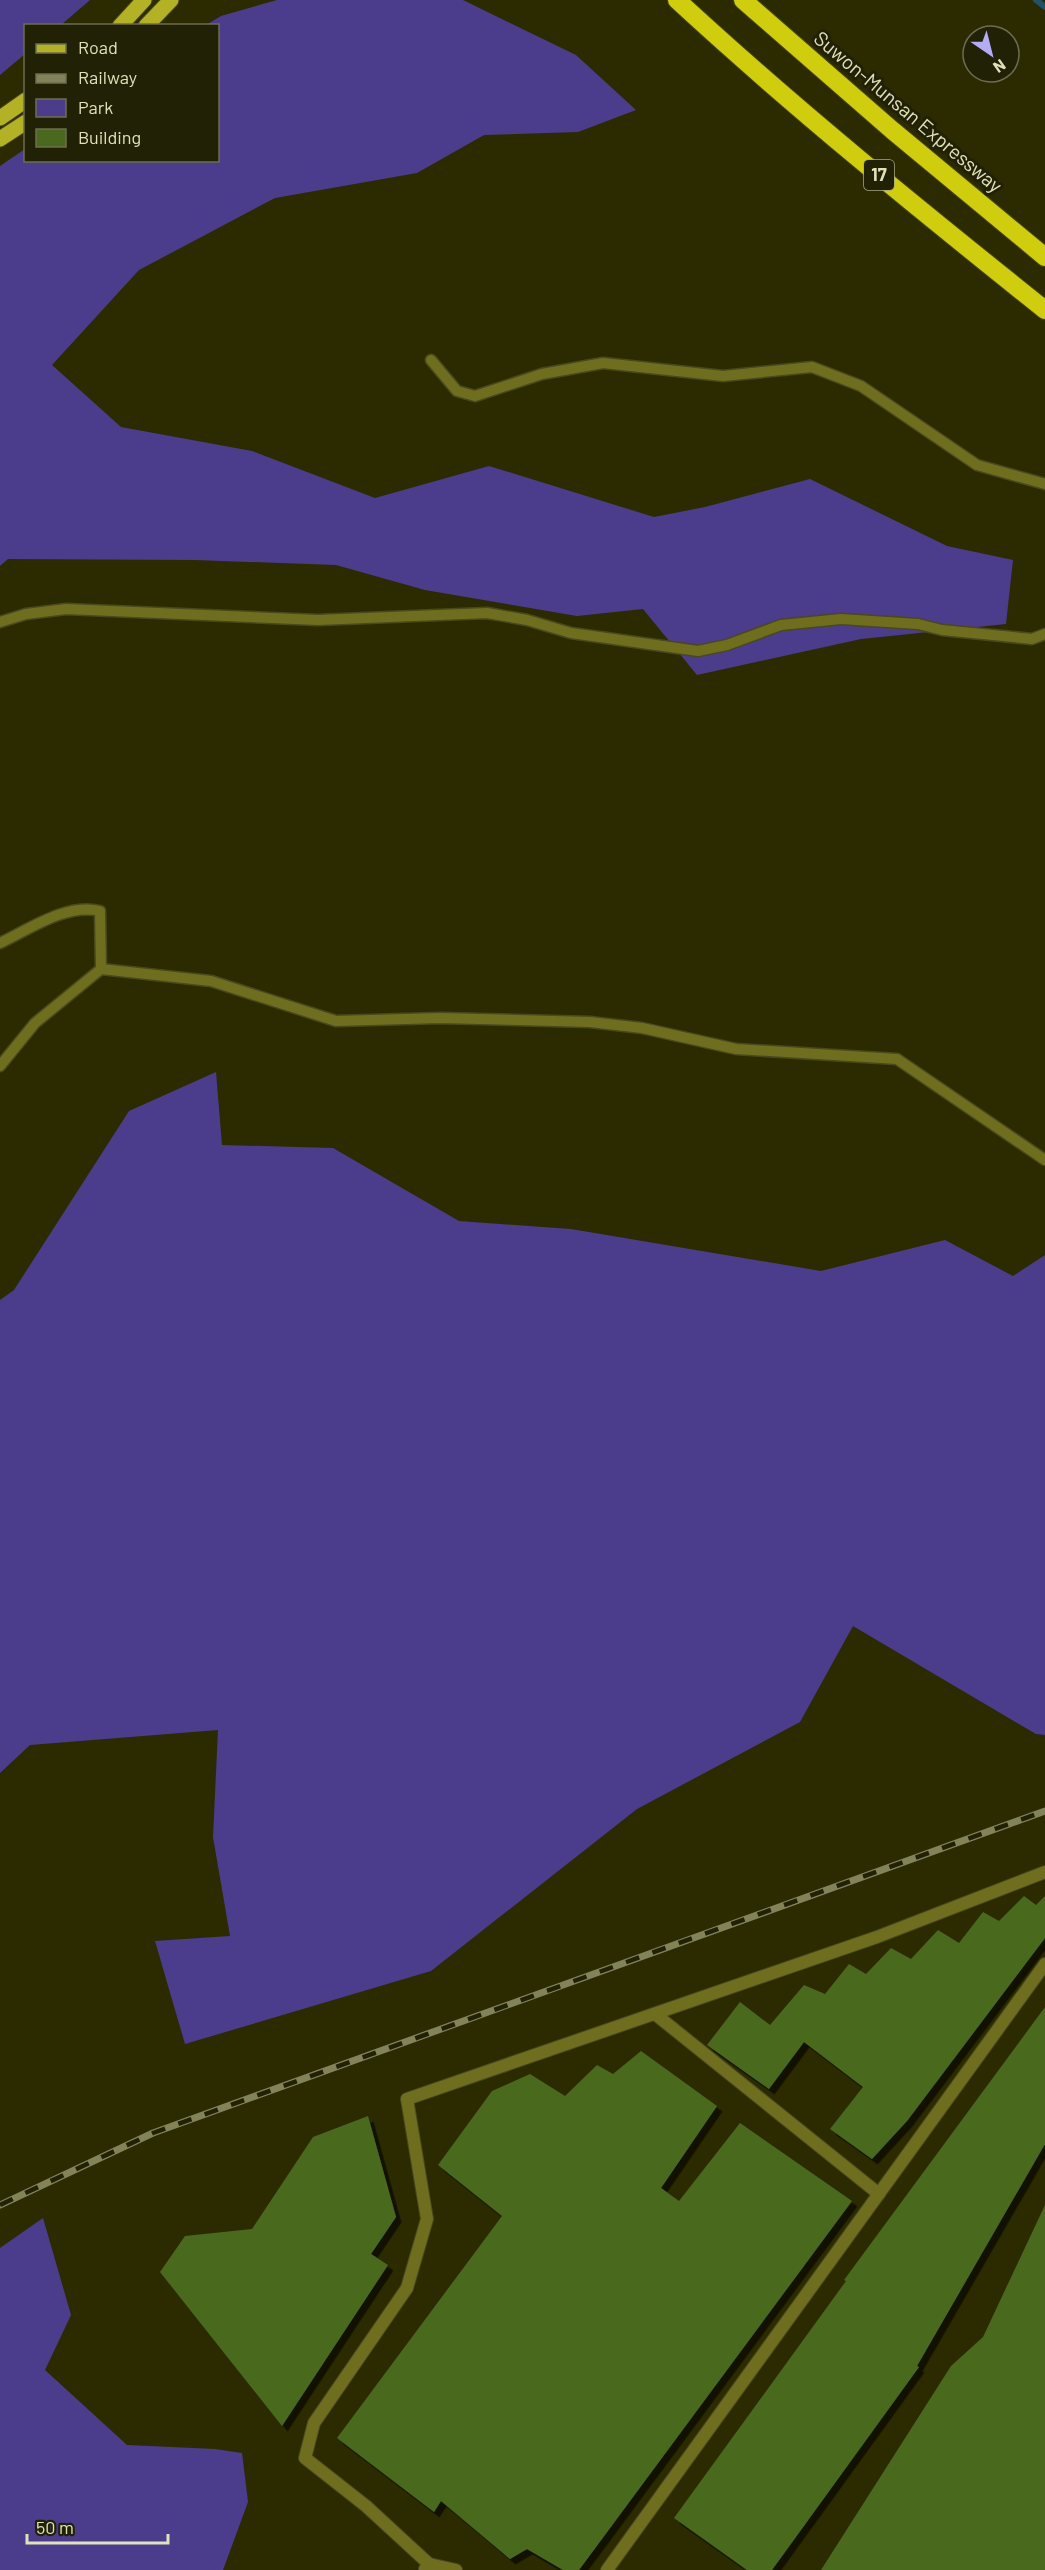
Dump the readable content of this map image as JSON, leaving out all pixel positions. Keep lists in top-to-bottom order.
{
  "streets": {
    "highway": ["Suwon-Munsan Expressway", "17"]
  },
  "legend": [
    "Road",
    "Railway",
    "Park",
    "Building"
  ],
  "scale_bar": "50 m",
  "north": "bottom right"
}
